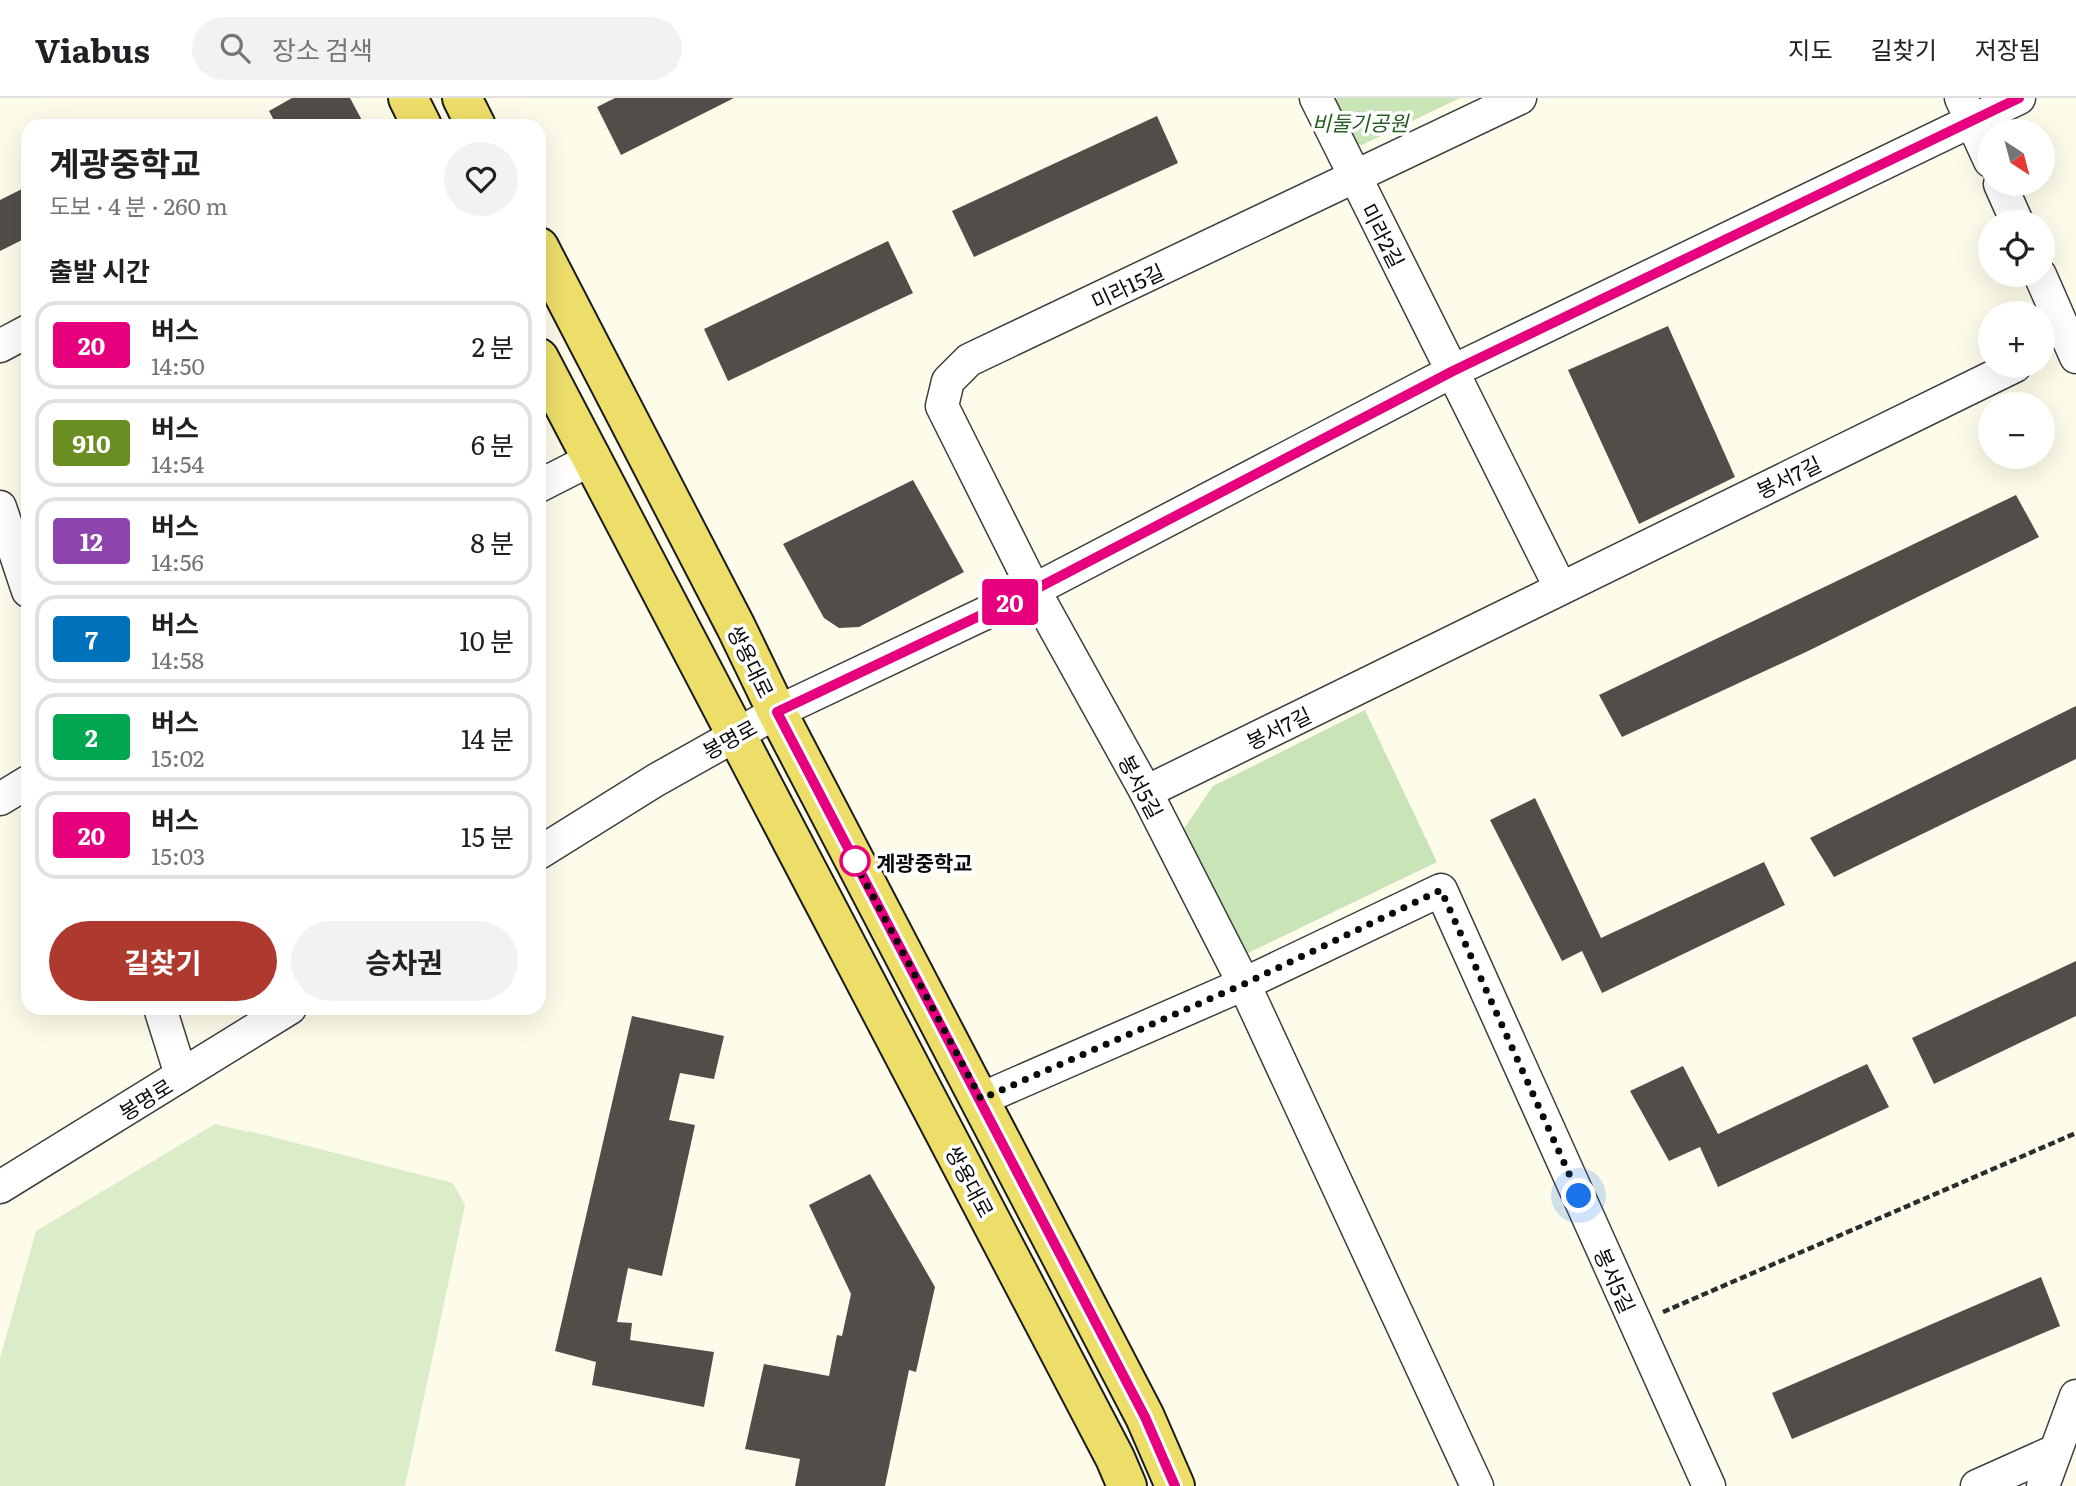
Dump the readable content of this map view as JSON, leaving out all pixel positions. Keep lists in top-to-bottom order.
{
  "streets": {
    "main road": ["쌍용대로"],
    "street": [
      "미라2길",
      "미라15길",
      "봉서7길",
      "봉명로",
      "봉서5길"
    ]
  },
  "crossings": [
    ["미라2길", "미라15길"],
    ["미라2길", "봉명로"],
    ["미라15길", "봉명로"],
    ["미라15길", "봉서5길"],
    ["봉서7길", "봉서5길"],
    ["쌍용대로", "봉명로"],
    ["쌍용대로", "봉서5길"],
    ["봉명로", "봉서5길"]
  ],
  "parks": ["비둘기공원"],
  "places": ["계광중학교"],
  "lines": ["bus line 20"],
  "north": "bottom right",
  "page": {
    "header": "Viabus",
    "search": "장소 검색",
    "nav": ["지도", "길찾기", "저장됨"],
    "on_map": "20",
    "map_buttons": ["+", "−"],
    "heading": [
      ["계광중학교", "도보 · 4 분 · 260 m"],
      "출발 시간"
    ],
    "list": [
      {
        "mark": "20",
        "name": "버스",
        "note": "14:50",
        "value": "2 분"
      },
      {
        "mark": "910",
        "name": "버스",
        "note": "14:54",
        "value": "6 분"
      },
      {
        "mark": "12",
        "name": "버스",
        "note": "14:56",
        "value": "8 분"
      },
      {
        "mark": "7",
        "name": "버스",
        "note": "14:58",
        "value": "10 분"
      },
      {
        "mark": "2",
        "name": "버스",
        "note": "15:02",
        "value": "14 분"
      },
      {
        "mark": "20",
        "name": "버스",
        "note": "15:03",
        "value": "15 분"
      }
    ],
    "buttons": ["길찾기", "승차권"]
  }
}
